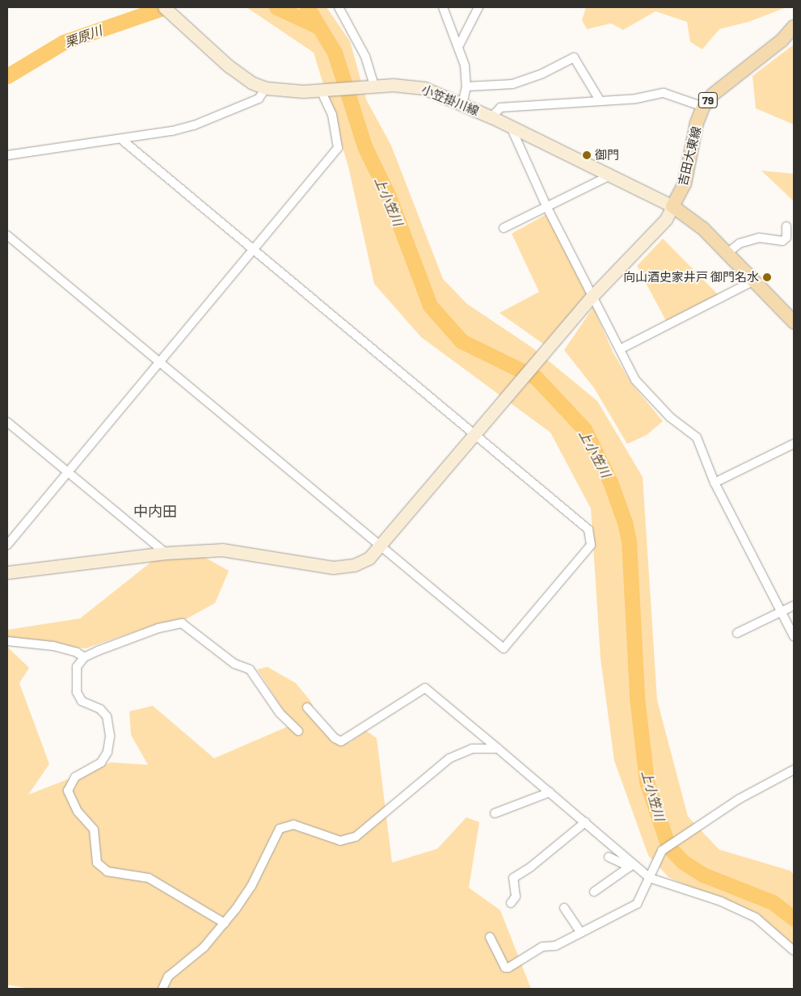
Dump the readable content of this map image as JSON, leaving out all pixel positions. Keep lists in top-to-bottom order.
{
  "streets": {
    "main road": ["79", "吉田大東線"],
    "street": ["小笠掛川線"]
  },
  "crossings": [
    ["小笠掛川線", "吉田大東線"]
  ],
  "districts": ["中内田"],
  "water": ["栗原川", "上小笠川"],
  "places": ["御門", "向山酒史家井戸 御門名水"]
}
